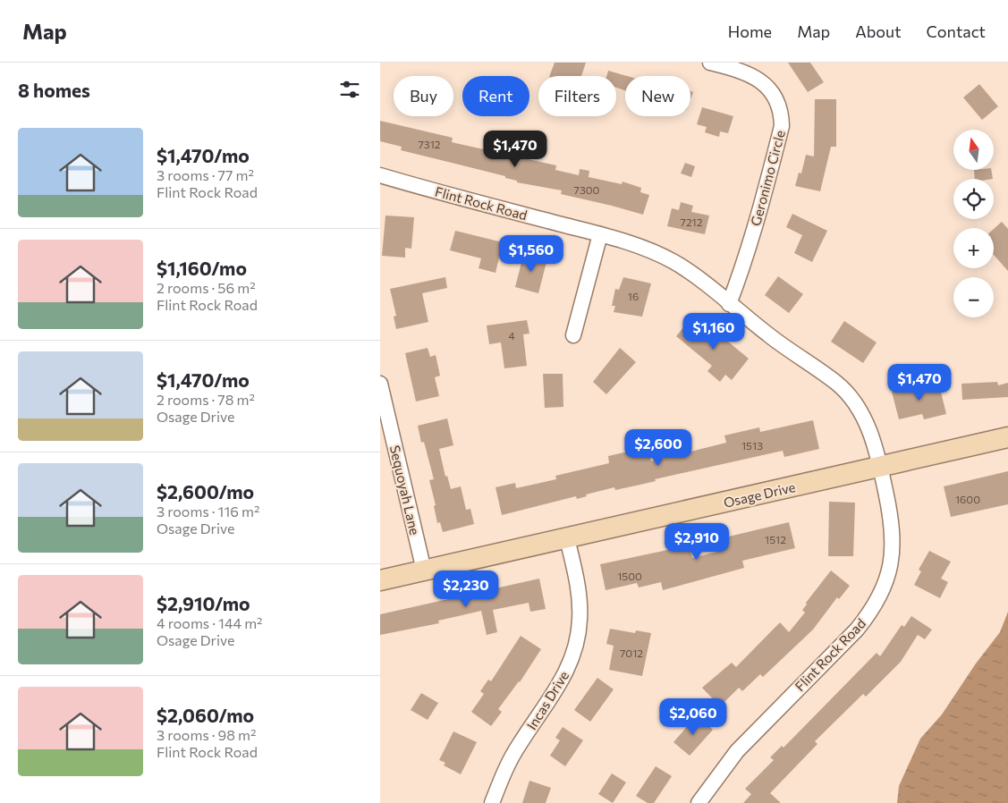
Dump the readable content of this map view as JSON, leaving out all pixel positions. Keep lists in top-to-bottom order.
{
  "streets": {
    "street": [
      "Geronimo Circle",
      "Flint Rock Road",
      "Sequoyah Lane",
      "Osage Drive",
      "Incas Drive"
    ]
  },
  "crossings": [
    ["Geronimo Circle", "Flint Rock Road"],
    ["Flint Rock Road", "Osage Drive"],
    ["Sequoyah Lane", "Osage Drive"],
    ["Osage Drive", "Incas Drive"]
  ],
  "house_numbers": [
    "7312",
    "7300",
    "7212",
    "16",
    "4",
    "1513",
    "1600",
    "1512",
    "1500",
    "7012"
  ],
  "north": "top",
  "page": {
    "header": "Map",
    "nav": [
      "Home",
      "Map",
      "About",
      "Contact"
    ],
    "heading": "8 homes",
    "chip": [
      "Buy",
      "Rent",
      "Filters",
      "New"
    ],
    "list": [
      {
        "name": "$1,470/mo",
        "note": "3 rooms · 77 m² · Flint Rock Road"
      },
      {
        "name": "$1,160/mo",
        "note": "2 rooms · 56 m² · Flint Rock Road"
      },
      {
        "name": "$1,470/mo",
        "note": "2 rooms · 78 m² · Osage Drive"
      },
      {
        "name": "$2,600/mo",
        "note": "3 rooms · 116 m² · Osage Drive"
      },
      {
        "name": "$2,910/mo",
        "note": "4 rooms · 144 m² · Osage Drive"
      },
      {
        "name": "$2,060/mo",
        "note": "3 rooms · 98 m² · Flint Rock Road"
      }
    ],
    "map_buttons": ["+", "−"],
    "price": [
      "$1,470",
      "$1,560",
      "$1,160",
      "$1,470",
      "$2,600",
      "$2,910",
      "$2,230",
      "$2,060"
    ]
  }
}
